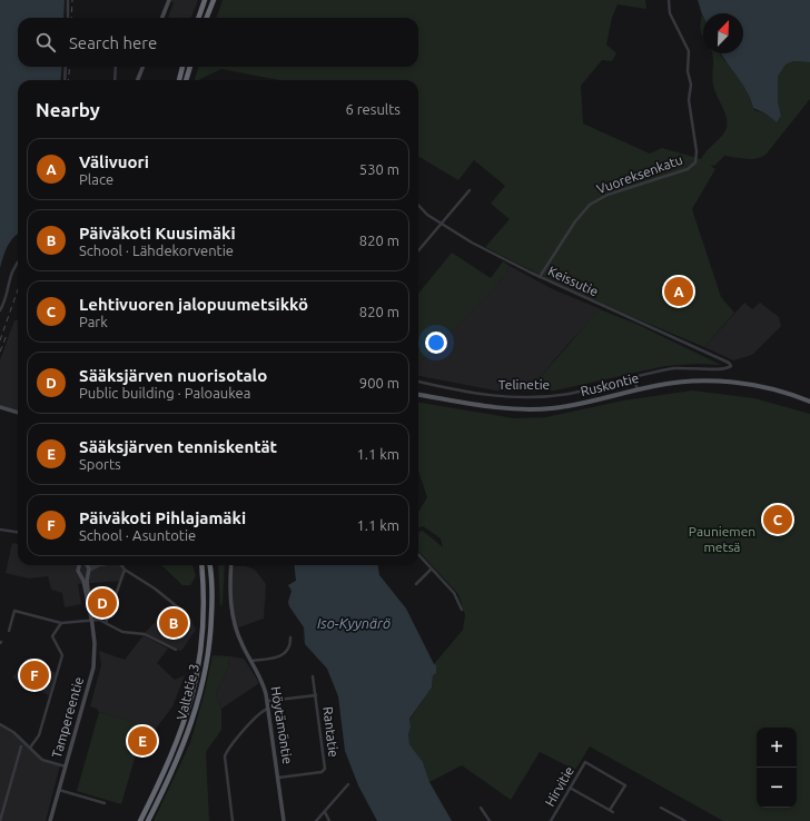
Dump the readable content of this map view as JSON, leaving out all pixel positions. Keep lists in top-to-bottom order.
{
  "streets": {
    "highway": ["Valtatie 3"],
    "main road": ["Ruskontie", "Tampereentie", "Höytämöntie"],
    "street": [
      "Vuoreksenkatu",
      "Keissutie",
      "Telinetie",
      "Rantatie",
      "Hirvitie"
    ]
  },
  "crossings": [
    ["Vuoreksenkatu", "Keissutie"],
    ["Keissutie", "Telinetie"],
    ["Höytämöntie", "Rantatie"]
  ],
  "water": ["Iso-Kyynärö"],
  "parks": ["Pauniemen metsä"],
  "north": "top right",
  "page": {
    "search": "Search here",
    "heading": ["Nearby", "6 results"],
    "list": [
      {
        "mark": "A",
        "name": "Välivuori",
        "note": "Place",
        "value": "530 m"
      },
      {
        "mark": "B",
        "name": "Päiväkoti Kuusimäki",
        "note": "School · Lähdekorventie",
        "value": "820 m"
      },
      {
        "mark": "C",
        "name": "Lehtivuoren jalopuumetsikkö",
        "note": "Park",
        "value": "820 m"
      },
      {
        "mark": "D",
        "name": "Sääksjärven nuorisotalo",
        "note": "Public building · Paloaukea",
        "value": "900 m"
      },
      {
        "mark": "E",
        "name": "Sääksjärven tenniskentät",
        "note": "Sports",
        "value": "1.1 km"
      },
      {
        "mark": "F",
        "name": "Päiväkoti Pihlajamäki",
        "note": "School · Asuntotie",
        "value": "1.1 km"
      }
    ],
    "pins": [
      "A",
      "C",
      "D",
      "B",
      "F",
      "E"
    ],
    "map_buttons": ["+", "−"]
  }
}
